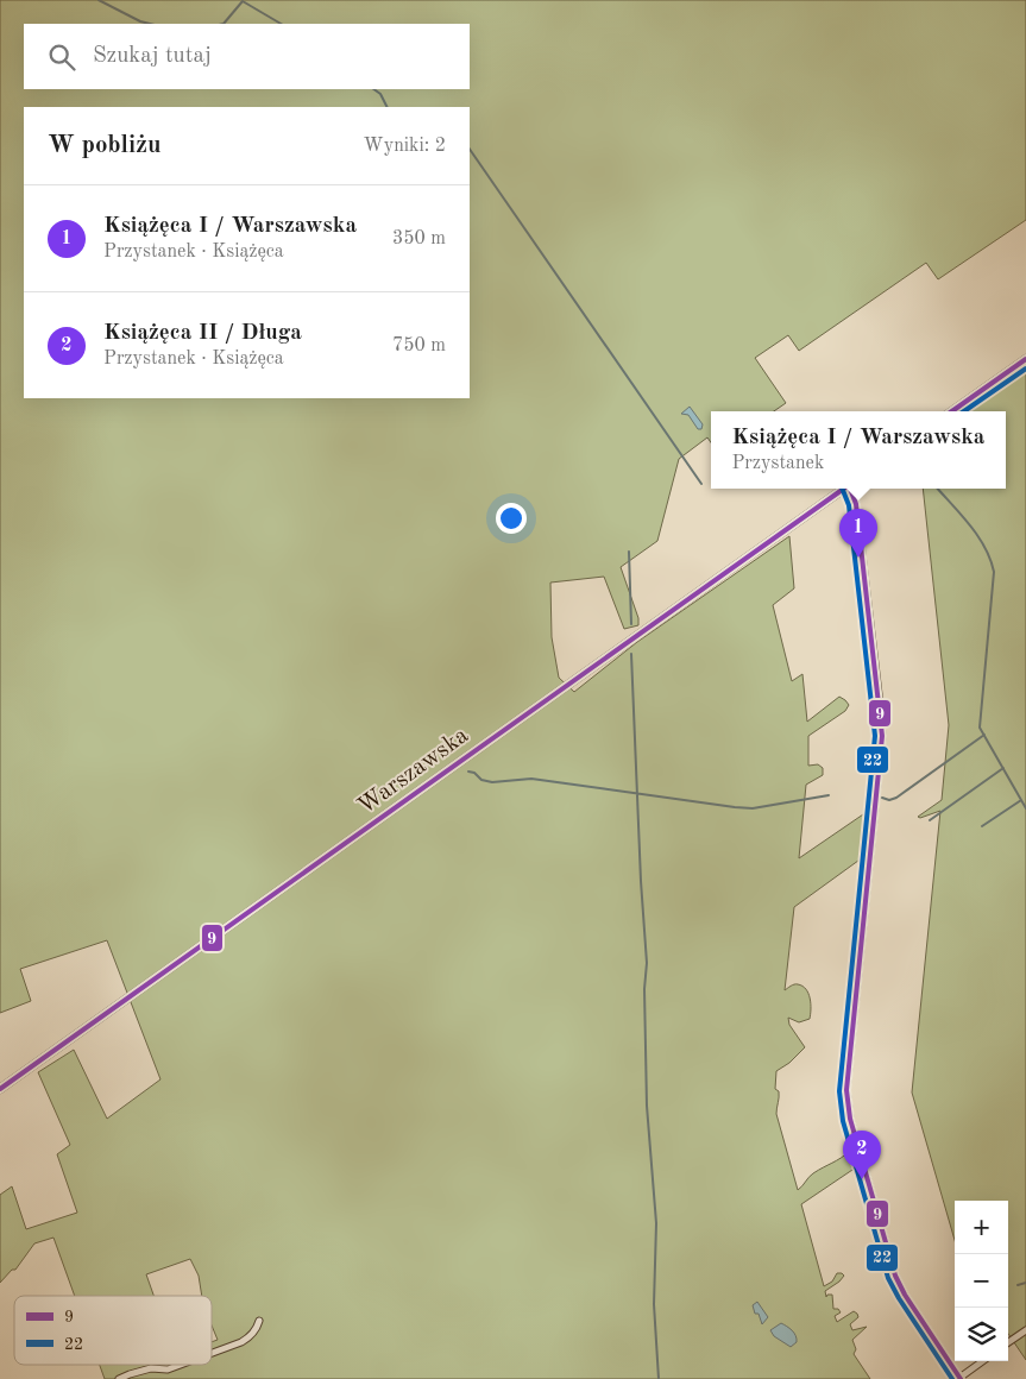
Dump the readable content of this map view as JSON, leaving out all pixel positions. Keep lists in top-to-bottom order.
{
  "streets": {
    "street": ["Warszawska"]
  },
  "lines": ["transit line 9", "transit line 22"],
  "legend": ["9", "22"],
  "page": {
    "search": "Szukaj tutaj",
    "heading": ["W pobliżu", "Wyniki: 2"],
    "list": [
      {
        "mark": "1",
        "name": "Książęca I / Warszawska",
        "note": "Przystanek · Książęca",
        "value": "350 m"
      },
      {
        "mark": "2",
        "name": "Książęca II / Długa",
        "note": "Przystanek · Książęca",
        "value": "750 m"
      }
    ],
    "popup": ["Książęca I / Warszawska", "Przystanek"],
    "pins": ["1", "2"],
    "map_buttons": ["+", "−"]
  }
}
